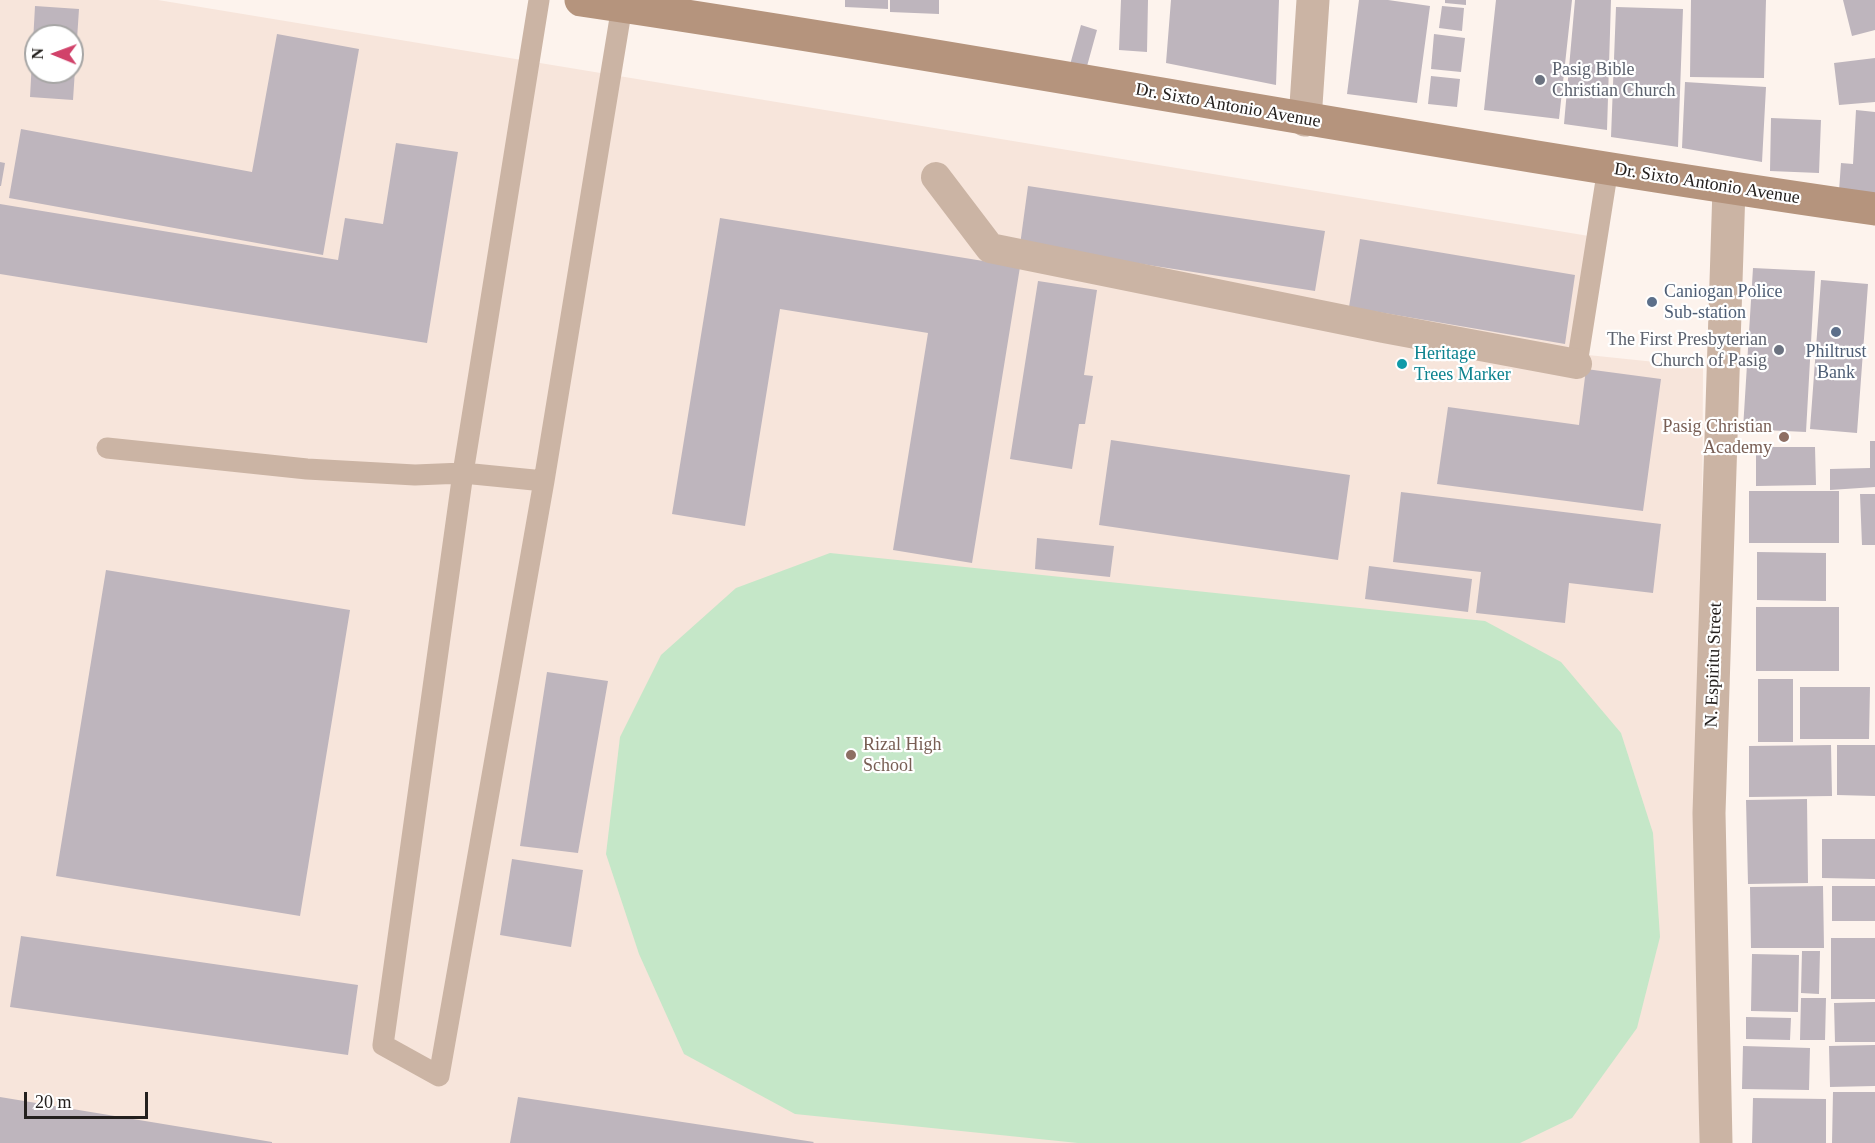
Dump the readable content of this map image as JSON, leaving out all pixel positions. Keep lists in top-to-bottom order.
{
  "streets": {
    "main road": ["Dr. Sixto Antonio Avenue"],
    "street": ["N. Espiritu Street"]
  },
  "crossings": [
    ["Dr. Sixto Antonio Avenue", "N. Espiritu Street"]
  ],
  "places": [
    "Pasig Bible Christian Church",
    "Caniogan Police Sub-station",
    "Philtrust Bank",
    "The First Presbyterian Church of Pasig",
    "Heritage Trees Marker",
    "Pasig Christian Academy",
    "Rizal High School"
  ],
  "scale_bar": "20 m",
  "north": "left"
}
